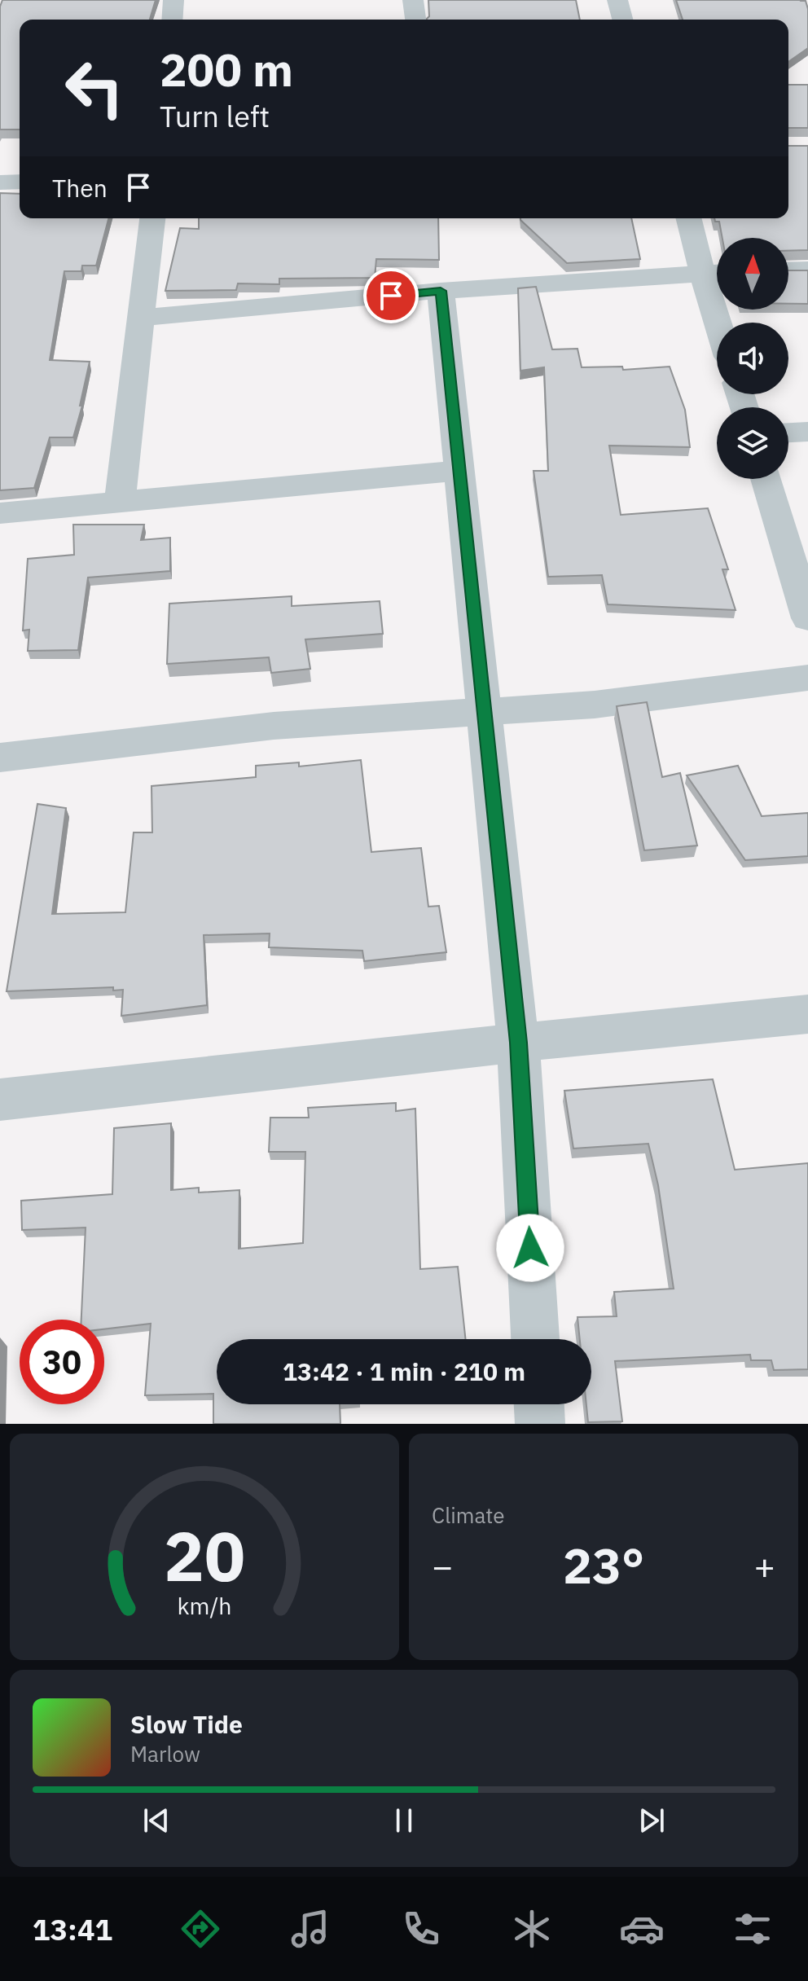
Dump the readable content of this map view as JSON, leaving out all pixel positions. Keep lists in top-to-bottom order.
{
  "north": "top",
  "page": {
    "turn": ["200 m", "Turn left"],
    "then": "Then",
    "limit": "30",
    "trip": "13:42 · 1 min · 210 m",
    "tile": "Climate",
    "heat": ["−", "23°", "+"],
    "song": ["Slow Tide", "Marlow"],
    "tabs": "13:41",
    "gauge": ["20", "km/h"]
  }
}
